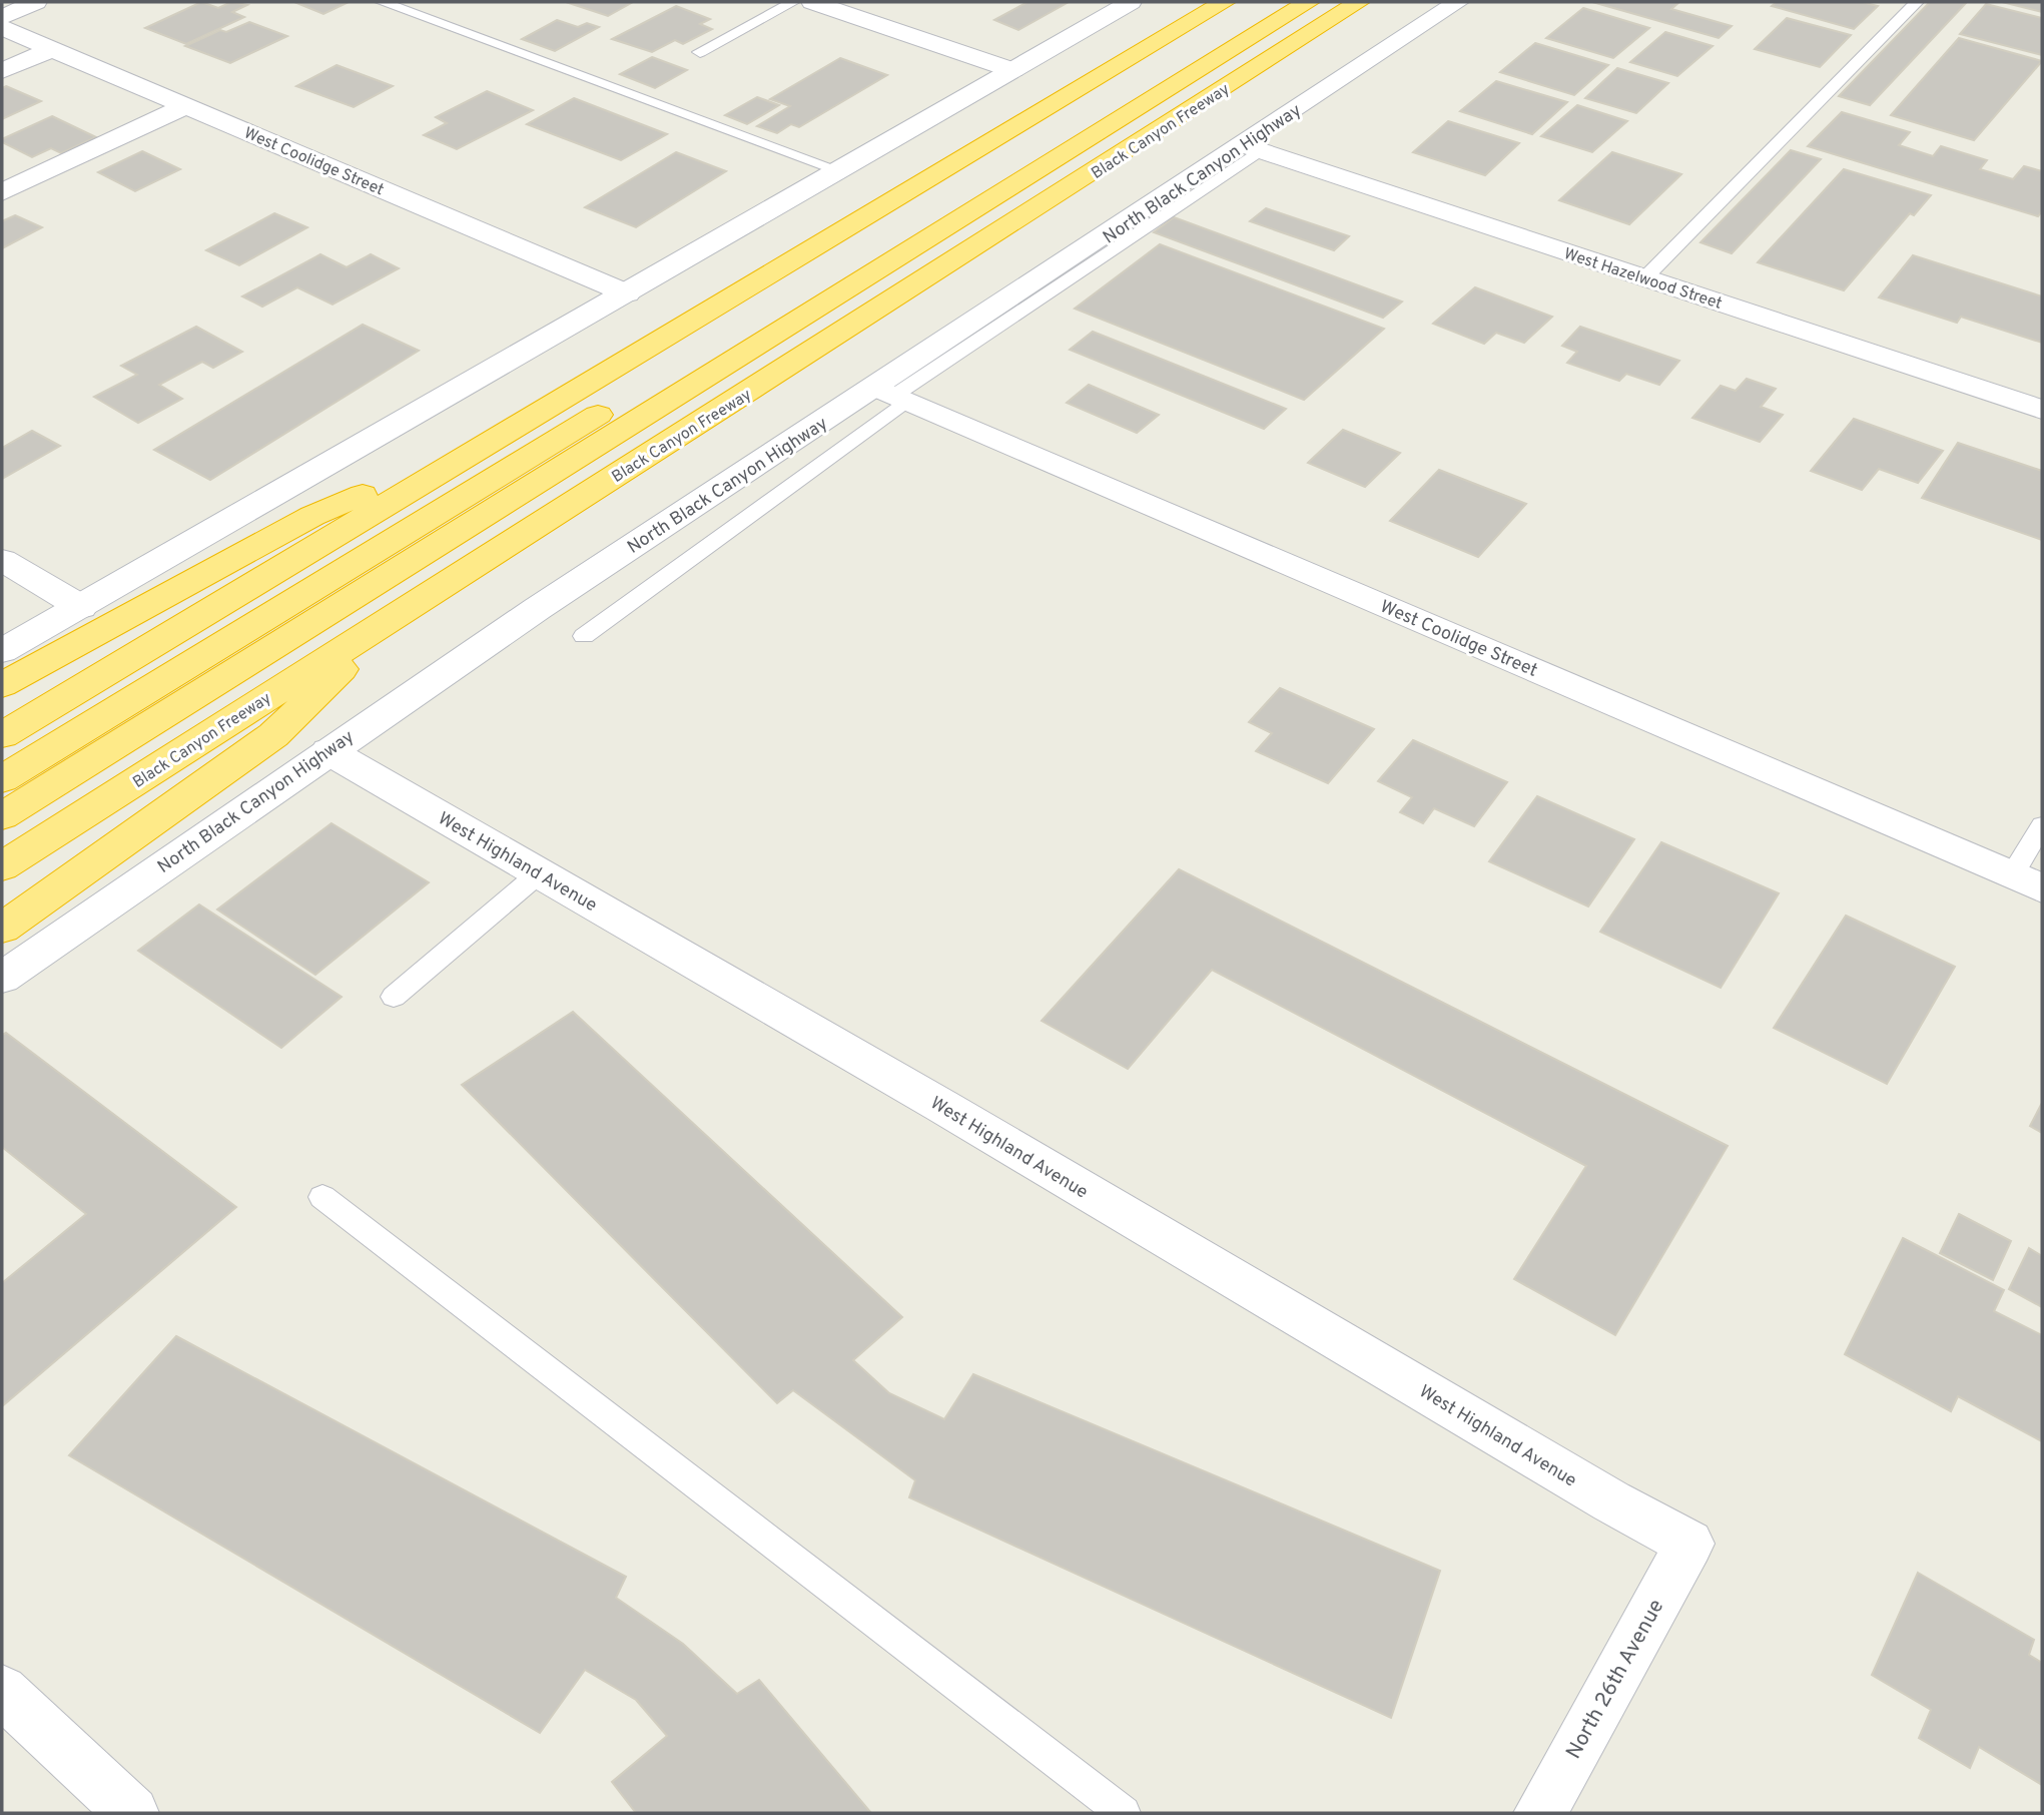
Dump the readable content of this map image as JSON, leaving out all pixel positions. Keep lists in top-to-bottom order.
{
  "streets": {
    "highway": ["Black Canyon Freeway"],
    "street": [
      "West Coolidge Street",
      "North Black Canyon Highway",
      "West Hazelwood Street",
      "West Highland Avenue",
      "North 26th Avenue"
    ]
  },
  "crossings": [
    ["West Coolidge Street", "North Black Canyon Highway"],
    ["North Black Canyon Highway", "West Hazelwood Street"],
    ["North Black Canyon Highway", "West Highland Avenue"],
    ["West Highland Avenue", "North 26th Avenue"]
  ]
}
